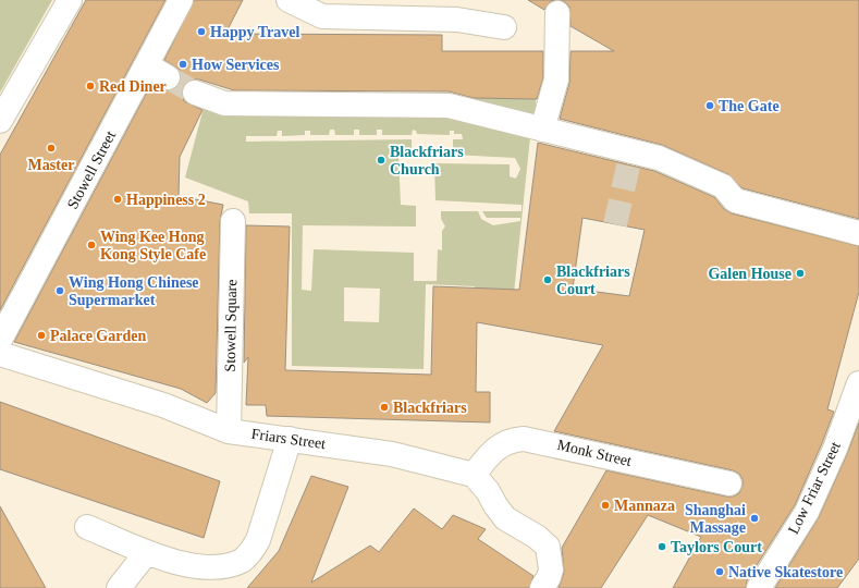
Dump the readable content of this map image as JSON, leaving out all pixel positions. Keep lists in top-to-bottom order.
{
  "streets": {
    "street": [
      "Stowell Street",
      "Stowell Square",
      "Friars Street",
      "Monk Street",
      "Low Friar Street"
    ]
  },
  "crossings": [
    ["Stowell Square", "Friars Street"],
    ["Friars Street", "Monk Street"]
  ],
  "places": [
    "Happy Travel",
    "How Services",
    "Red Diner",
    "The Gate",
    "Master",
    "Blackfriars Church",
    "Happiness 2",
    "Wing Kee Hong Kong Style Cafe",
    "Galen House",
    "Blackfriars Court",
    "Wing Hong Chinese Supermarket",
    "Palace Garden",
    "Blackfriars",
    "Mannaza",
    "Shanghai Massage",
    "Taylors Court",
    "Native Skatestore"
  ]
}
